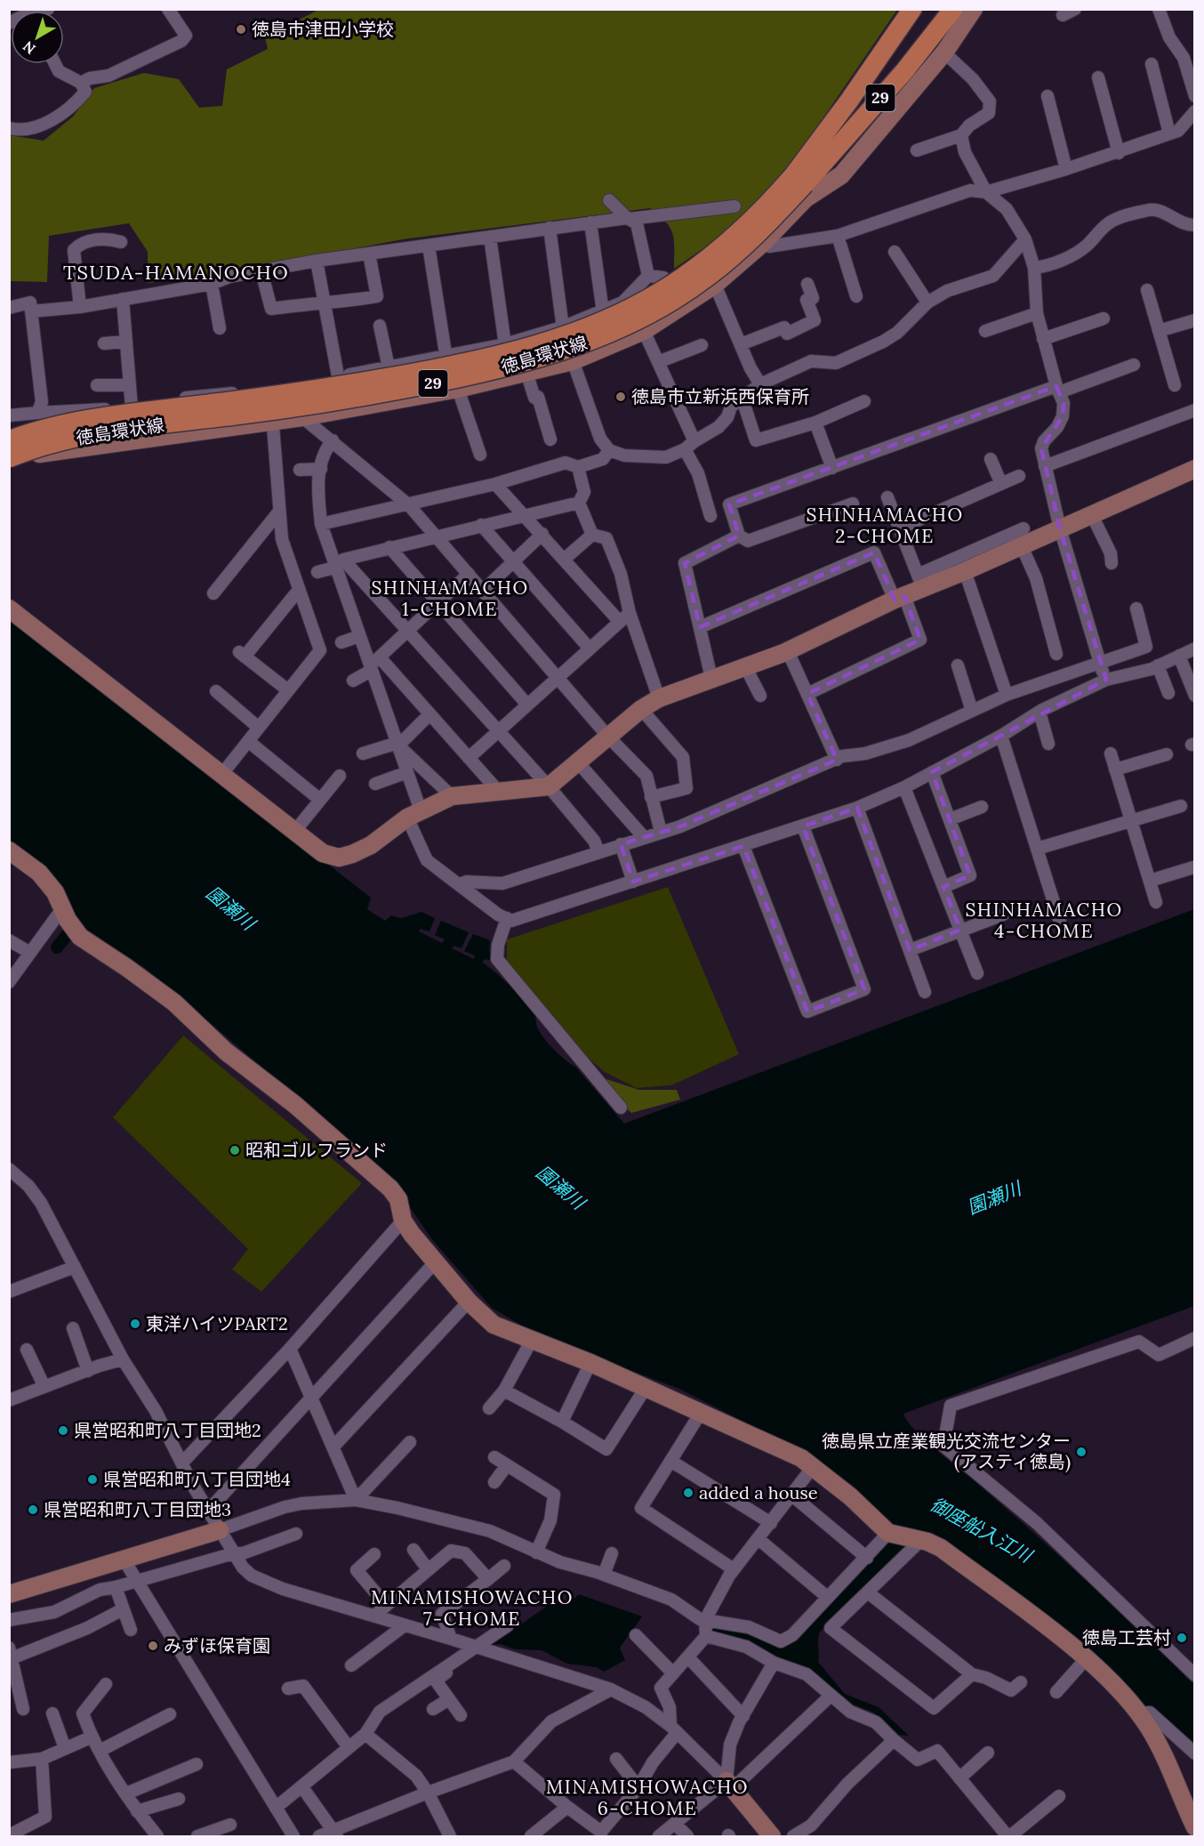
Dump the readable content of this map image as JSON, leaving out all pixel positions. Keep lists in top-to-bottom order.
{
  "streets": {
    "main road": ["29", "徳島環状線"]
  },
  "districts": [
    "TSUDA-HAMANOCHO",
    "SHINHAMACHO 2-CHOME",
    "SHINHAMACHO 1-CHOME",
    "SHINHAMACHO 4-CHOME",
    "MINAMISHOWACHO 7-CHOME",
    "MINAMISHOWACHO 6-CHOME"
  ],
  "water": ["園瀬川", "御座船入江川"],
  "places": [
    "徳島市津田小学校",
    "徳島市立新浜西保育所",
    "昭和ゴルフランド",
    "東洋ハイツPART2",
    "県営昭和町八丁目団地2",
    "徳島県立産業観光交流センター (アスティ徳島)",
    "県営昭和町八丁目団地4",
    "added a house",
    "県営昭和町八丁目団地3",
    "徳島工芸村",
    "みずほ保育園"
  ],
  "north": "bottom left"
}
